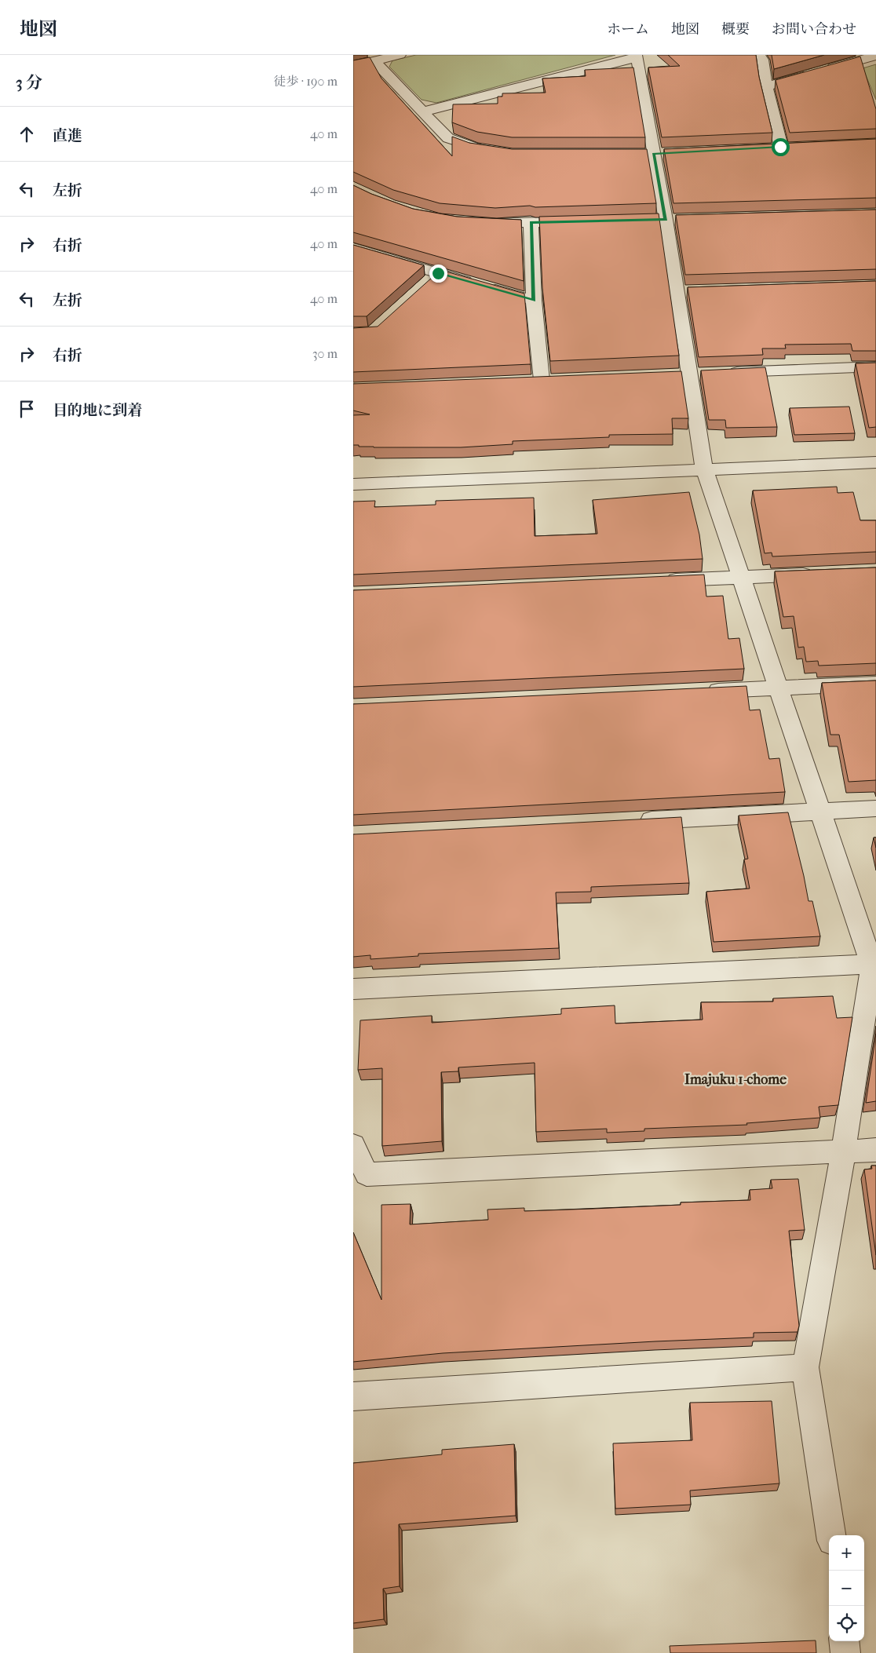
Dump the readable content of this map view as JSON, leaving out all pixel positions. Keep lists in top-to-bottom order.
{
  "districts": ["Imajuku 1-chome"],
  "page": {
    "header": "地図",
    "nav": [
      "ホーム",
      "地図",
      "概要",
      "お問い合わせ"
    ],
    "heading": ["3 分", "徒歩 · 190 m"],
    "list": [
      ["直進", "40 m"],
      ["左折", "40 m"],
      ["右折", "40 m"],
      ["左折", "40 m"],
      ["右折", "30 m"],
      "目的地に到着"
    ],
    "map_buttons": ["+", "−"]
  }
}
